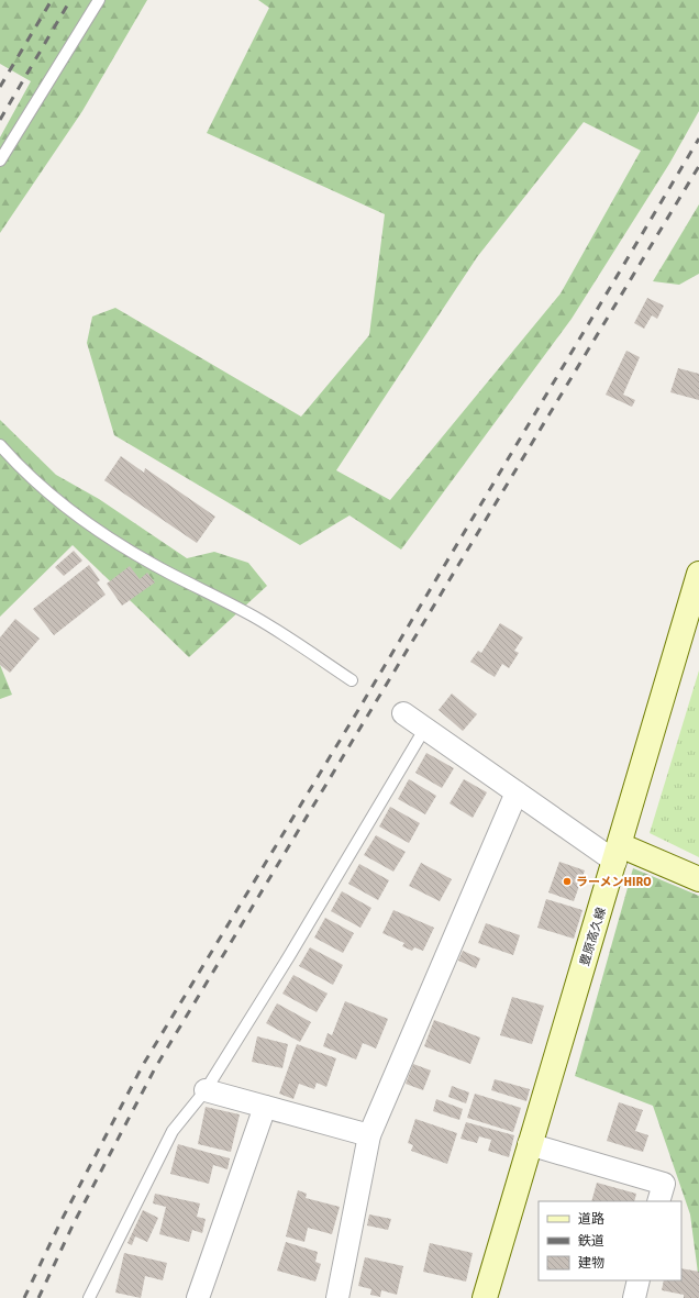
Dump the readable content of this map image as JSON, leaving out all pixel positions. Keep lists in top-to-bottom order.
{
  "streets": {
    "main road": ["豊原高久線"]
  },
  "places": ["ラーメンHIRO"],
  "legend": ["道路", "鉄道", "建物"]
}
